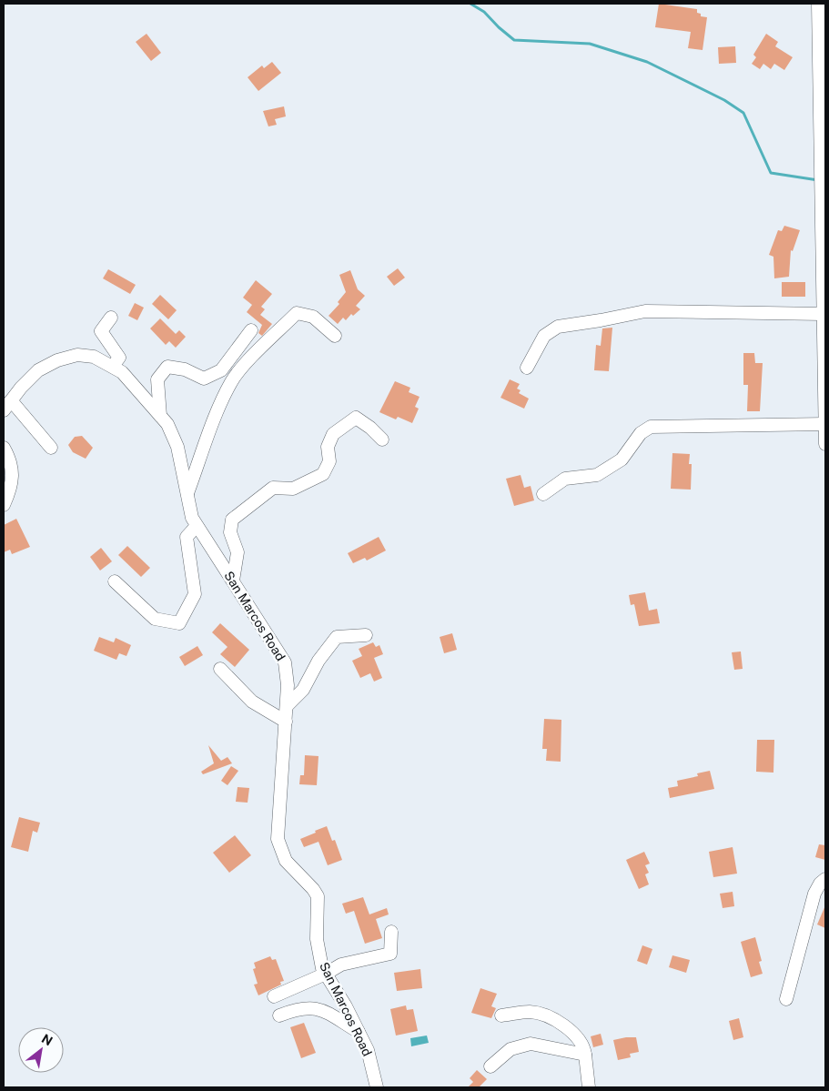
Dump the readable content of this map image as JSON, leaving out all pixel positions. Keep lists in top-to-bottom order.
{
  "streets": {
    "street": ["San Marcos Road"]
  },
  "north": "top right"
}
